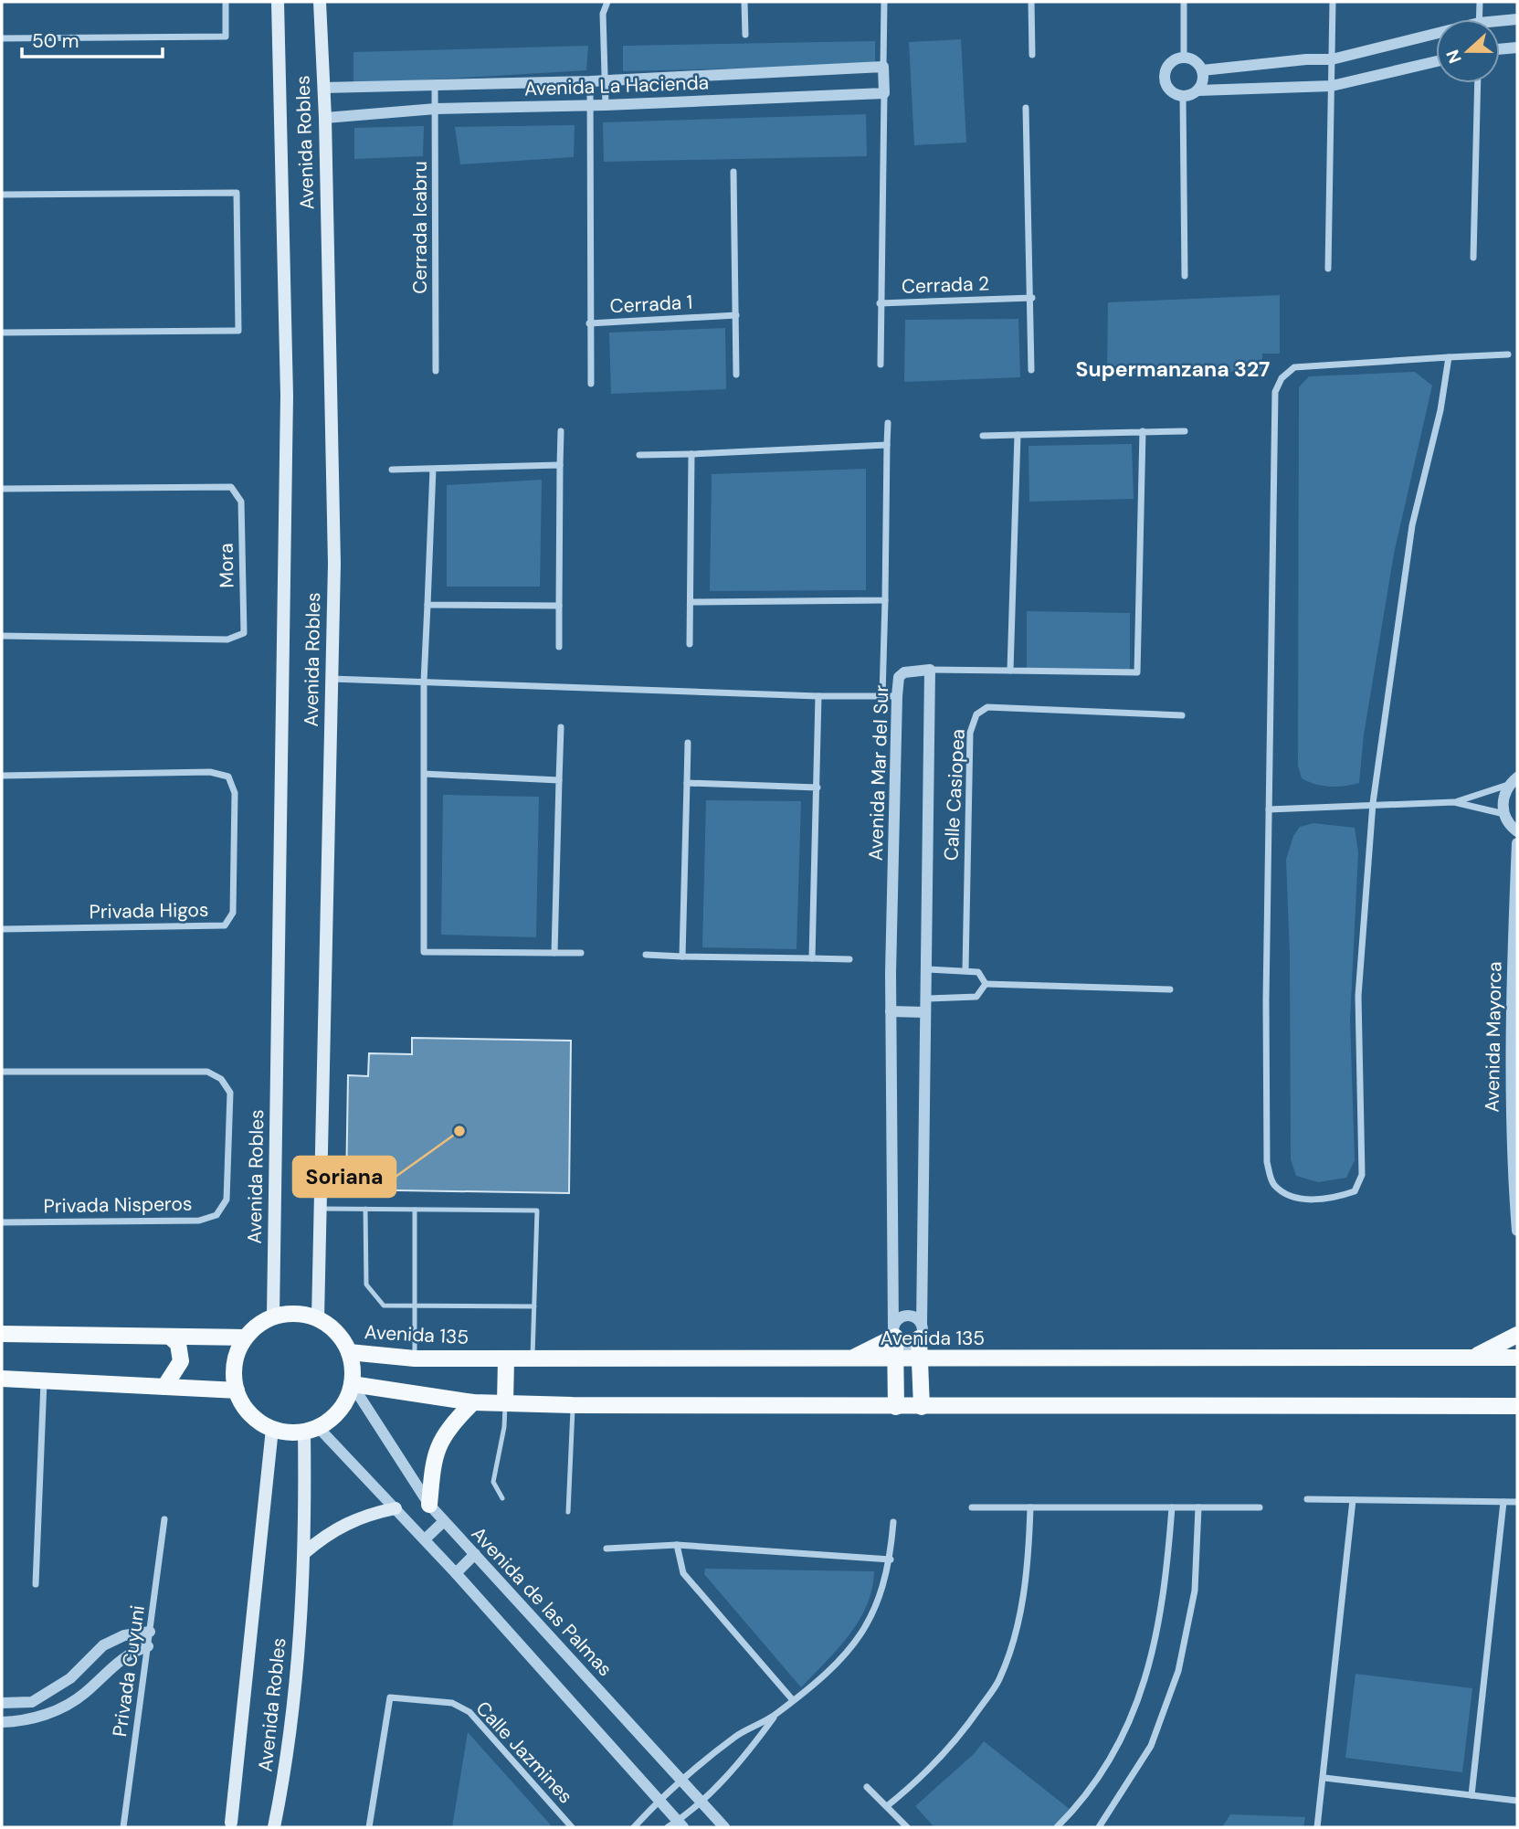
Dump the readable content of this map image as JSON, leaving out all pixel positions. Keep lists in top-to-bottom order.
{
  "streets": {
    "main road": ["Avenida Robles", "Avenida 135"],
    "street": [
      "Avenida La Hacienda",
      "Cerrada Icabru",
      "Cerrada 2",
      "Cerrada 1",
      "Mora",
      "Avenida Mar del Sur",
      "Calle Casiopea",
      "Privada Higos",
      "Avenida Mayorca",
      "Privada Nisperos",
      "Avenida de las Palmas",
      "Privada Cuyuni",
      "Calle Jazmines"
    ]
  },
  "crossings": [
    ["Avenida La Hacienda", "Avenida Robles"],
    ["Avenida La Hacienda", "Cerrada Icabru"],
    ["Avenida La Hacienda", "Cerrada 2"],
    ["Avenida La Hacienda", "Cerrada 1"],
    ["Avenida Robles", "Avenida 135"],
    ["Avenida Robles", "Avenida de las Palmas"],
    ["Avenida 135", "Avenida de las Palmas"]
  ],
  "districts": ["Supermanzana 327"],
  "places": ["Soriana"],
  "scale_bar": "50 m",
  "north": "left"
}
